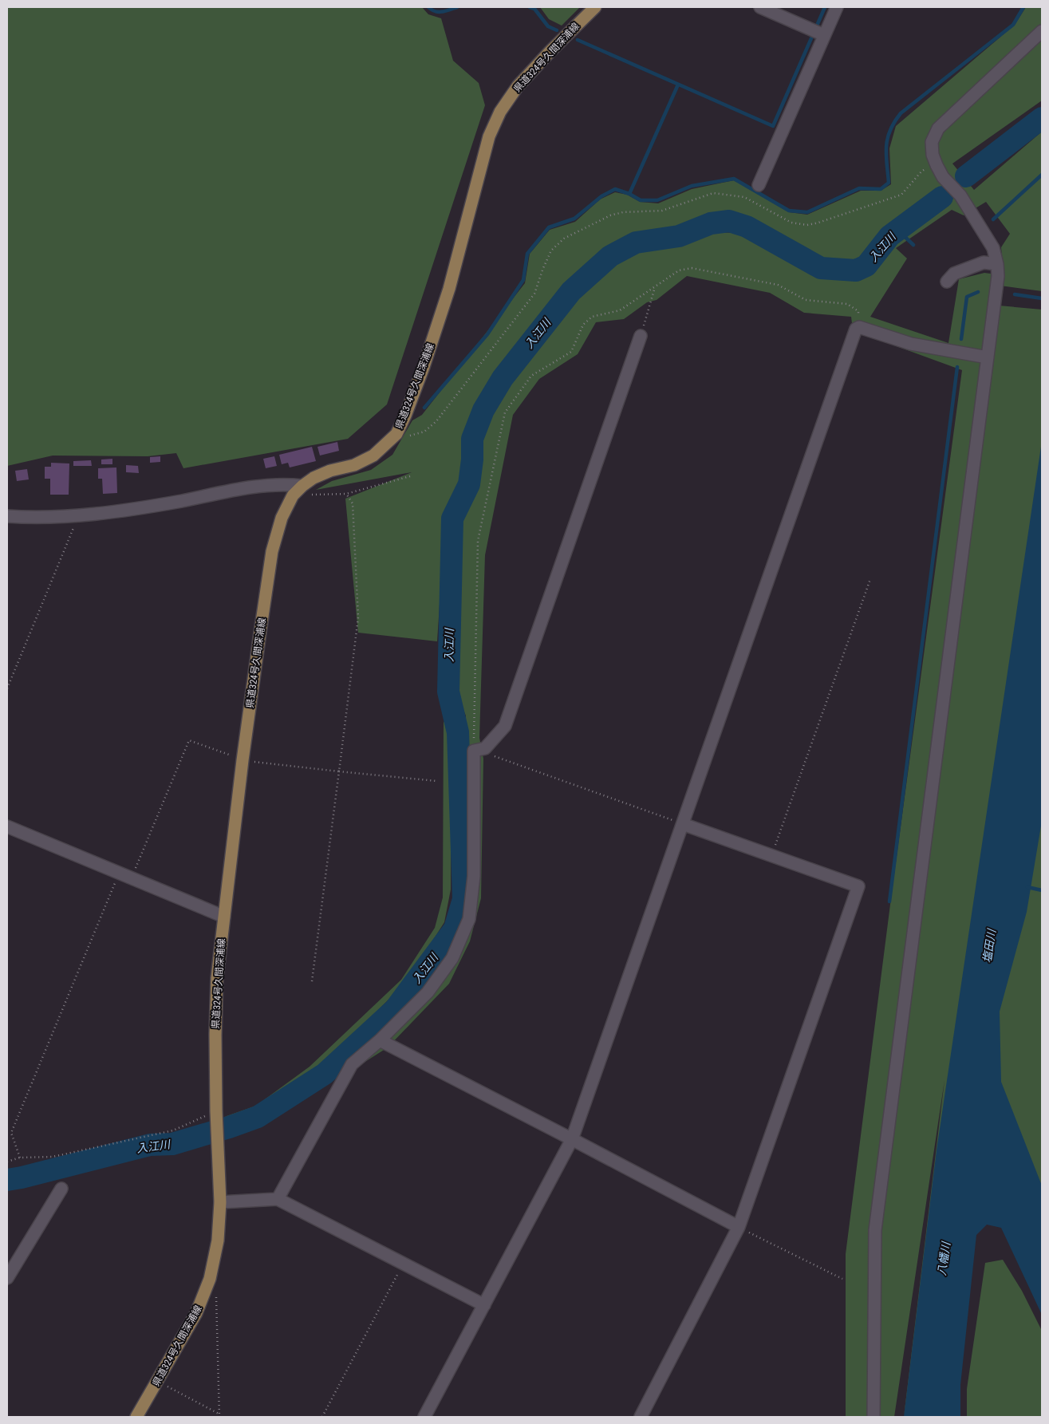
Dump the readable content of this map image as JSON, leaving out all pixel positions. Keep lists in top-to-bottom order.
{
  "streets": {
    "main road": ["県道324号久間深浦線"]
  },
  "water": ["入江川", "塩田川", "八幡川"]
}
